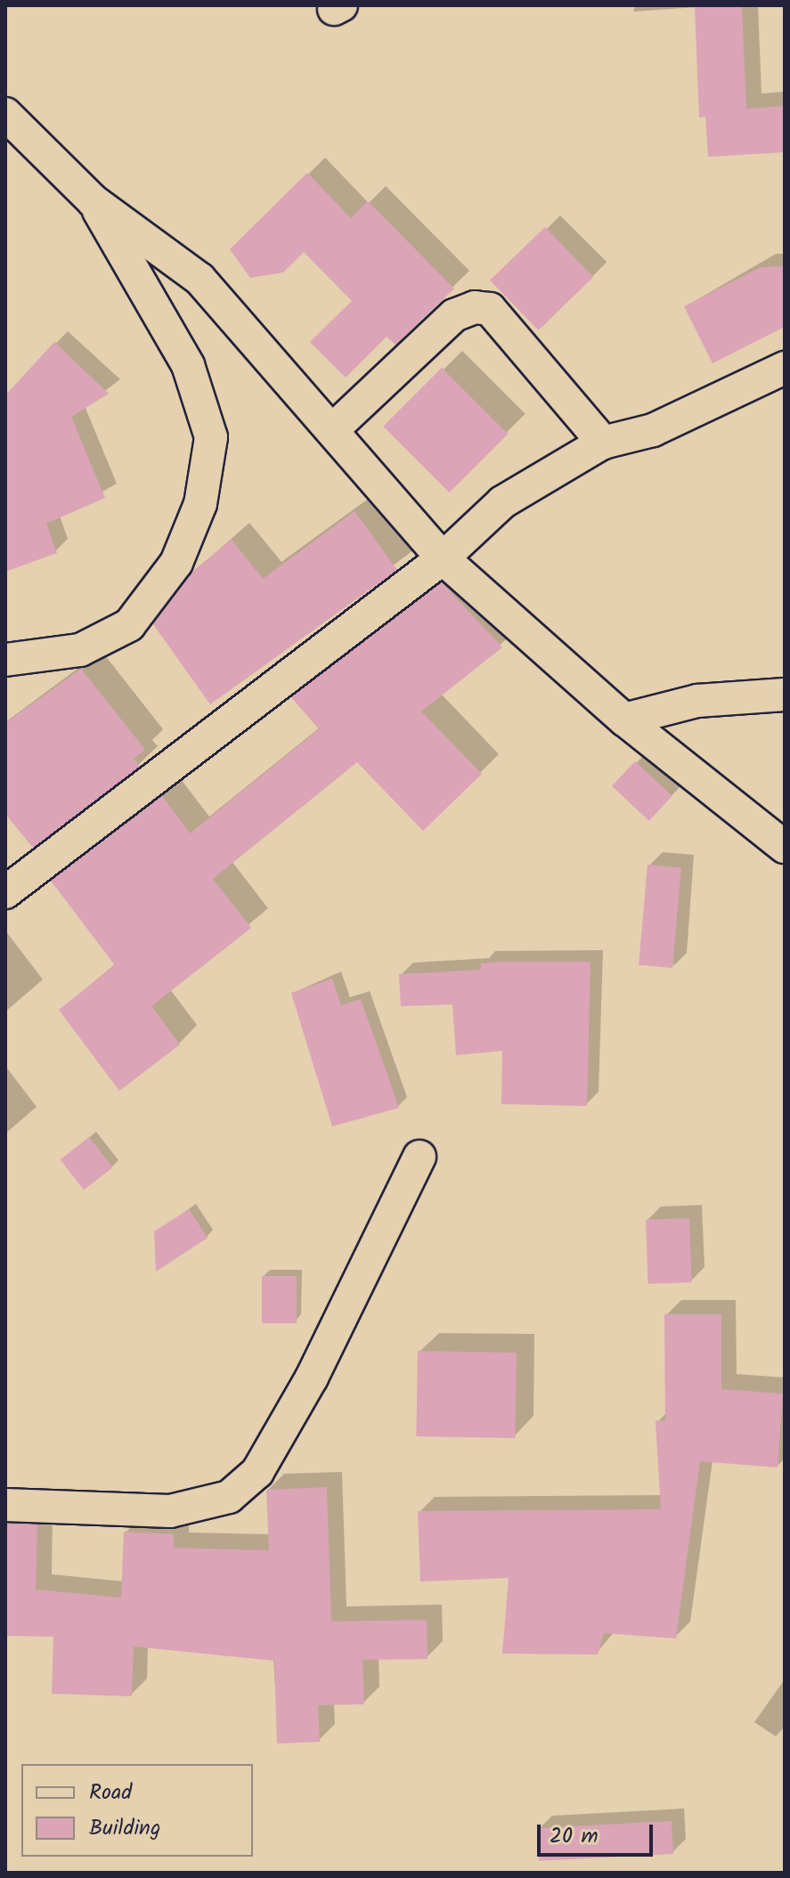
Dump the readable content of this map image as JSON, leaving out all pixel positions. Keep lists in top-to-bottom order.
{
  "legend": ["Road", "Building"],
  "scale_bar": "20 m"
}
